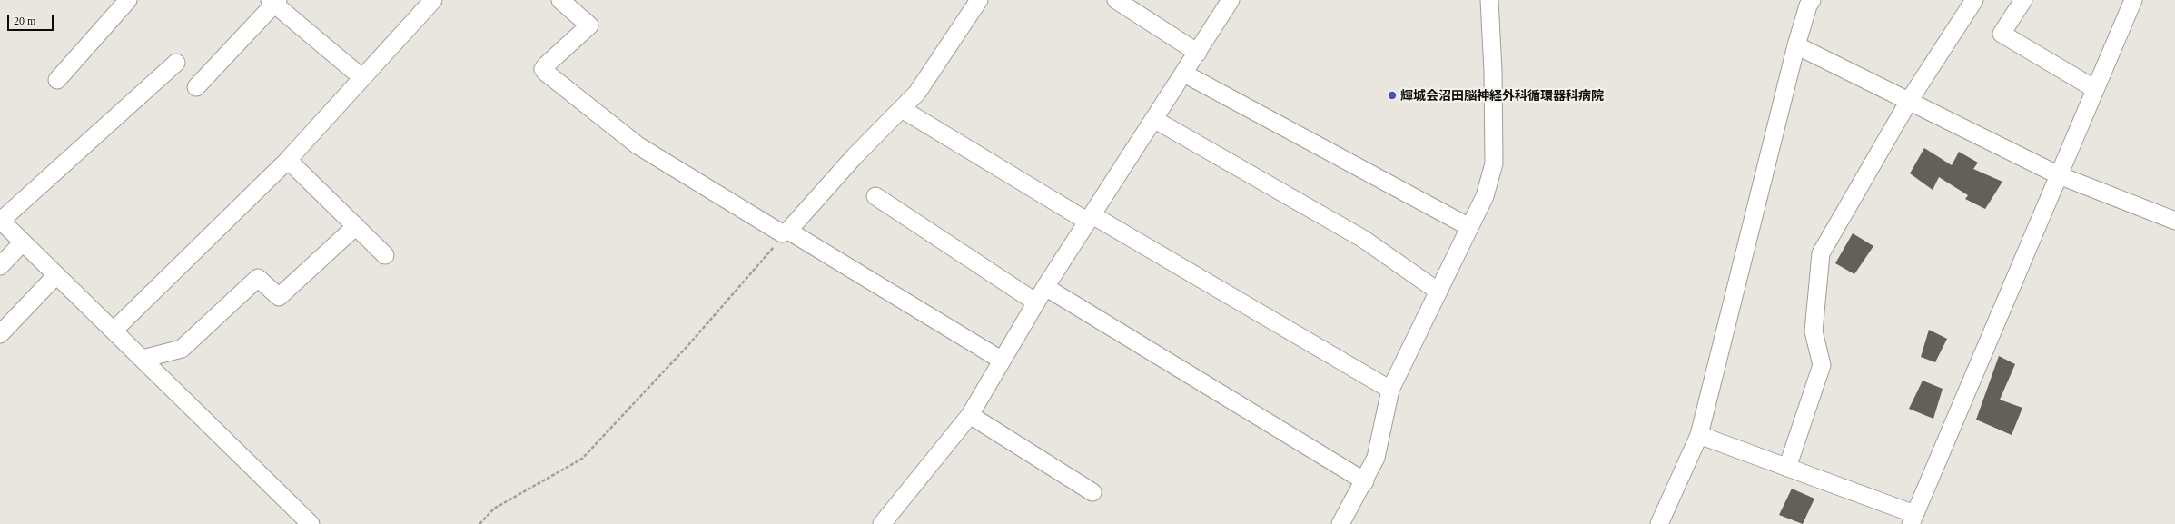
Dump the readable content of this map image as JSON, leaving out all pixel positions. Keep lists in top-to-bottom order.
{
  "places": ["輝城会沼田脳神経外科循環器科病院"],
  "scale_bar": "20 m"
}
